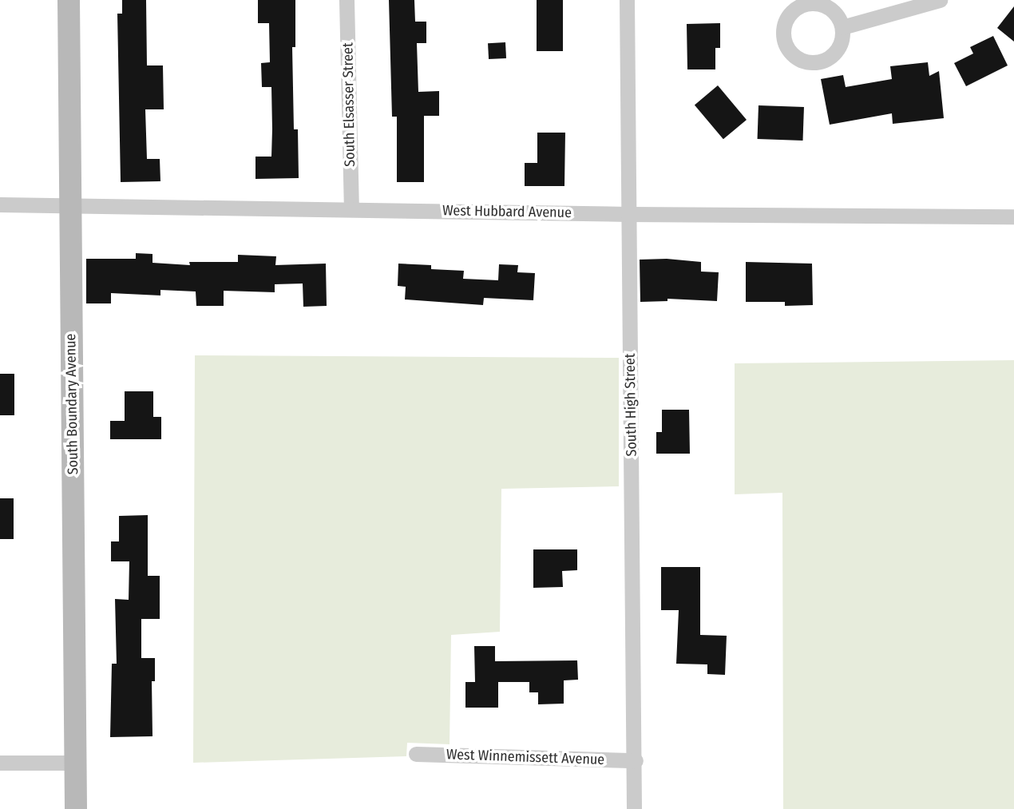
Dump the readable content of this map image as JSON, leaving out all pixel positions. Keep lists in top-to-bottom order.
{
  "streets": {
    "street": [
      "South Elsasser Street",
      "West Hubbard Avenue",
      "South Boundary Avenue",
      "South High Street",
      "West Winnemissett Avenue"
    ]
  },
  "crossings": [
    ["South Elsasser Street", "West Hubbard Avenue"],
    ["West Hubbard Avenue", "South Boundary Avenue"],
    ["West Hubbard Avenue", "South High Street"],
    ["South High Street", "West Winnemissett Avenue"]
  ]
}
